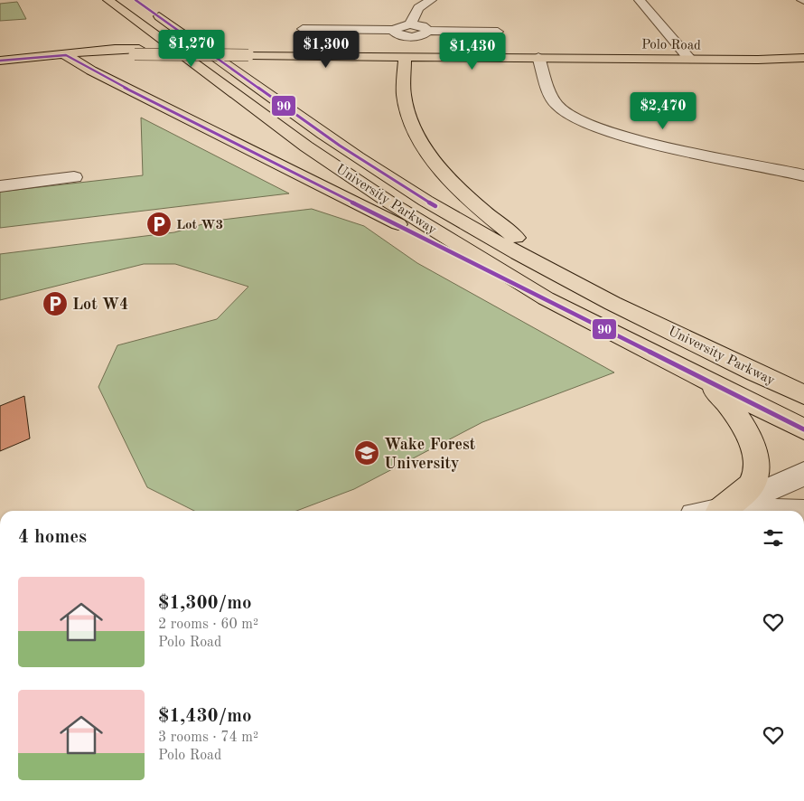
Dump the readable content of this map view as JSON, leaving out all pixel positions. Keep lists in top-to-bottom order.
{
  "streets": {
    "main road": ["Polo Road", "University Parkway"]
  },
  "places": {
    "parking": ["Lot W3", "Lot W4"],
    "school or university": ["Wake Forest University"]
  },
  "lines": ["transit line 90"],
  "page": {
    "price": [
      "$1,270",
      "$1,300",
      "$1,430",
      "$2,470"
    ],
    "heading": "4 homes",
    "list": [
      {
        "name": "$1,300/mo",
        "note": "2 rooms · 60 m² · Polo Road"
      },
      {
        "name": "$1,430/mo",
        "note": "3 rooms · 74 m² · Polo Road"
      }
    ]
  }
}
